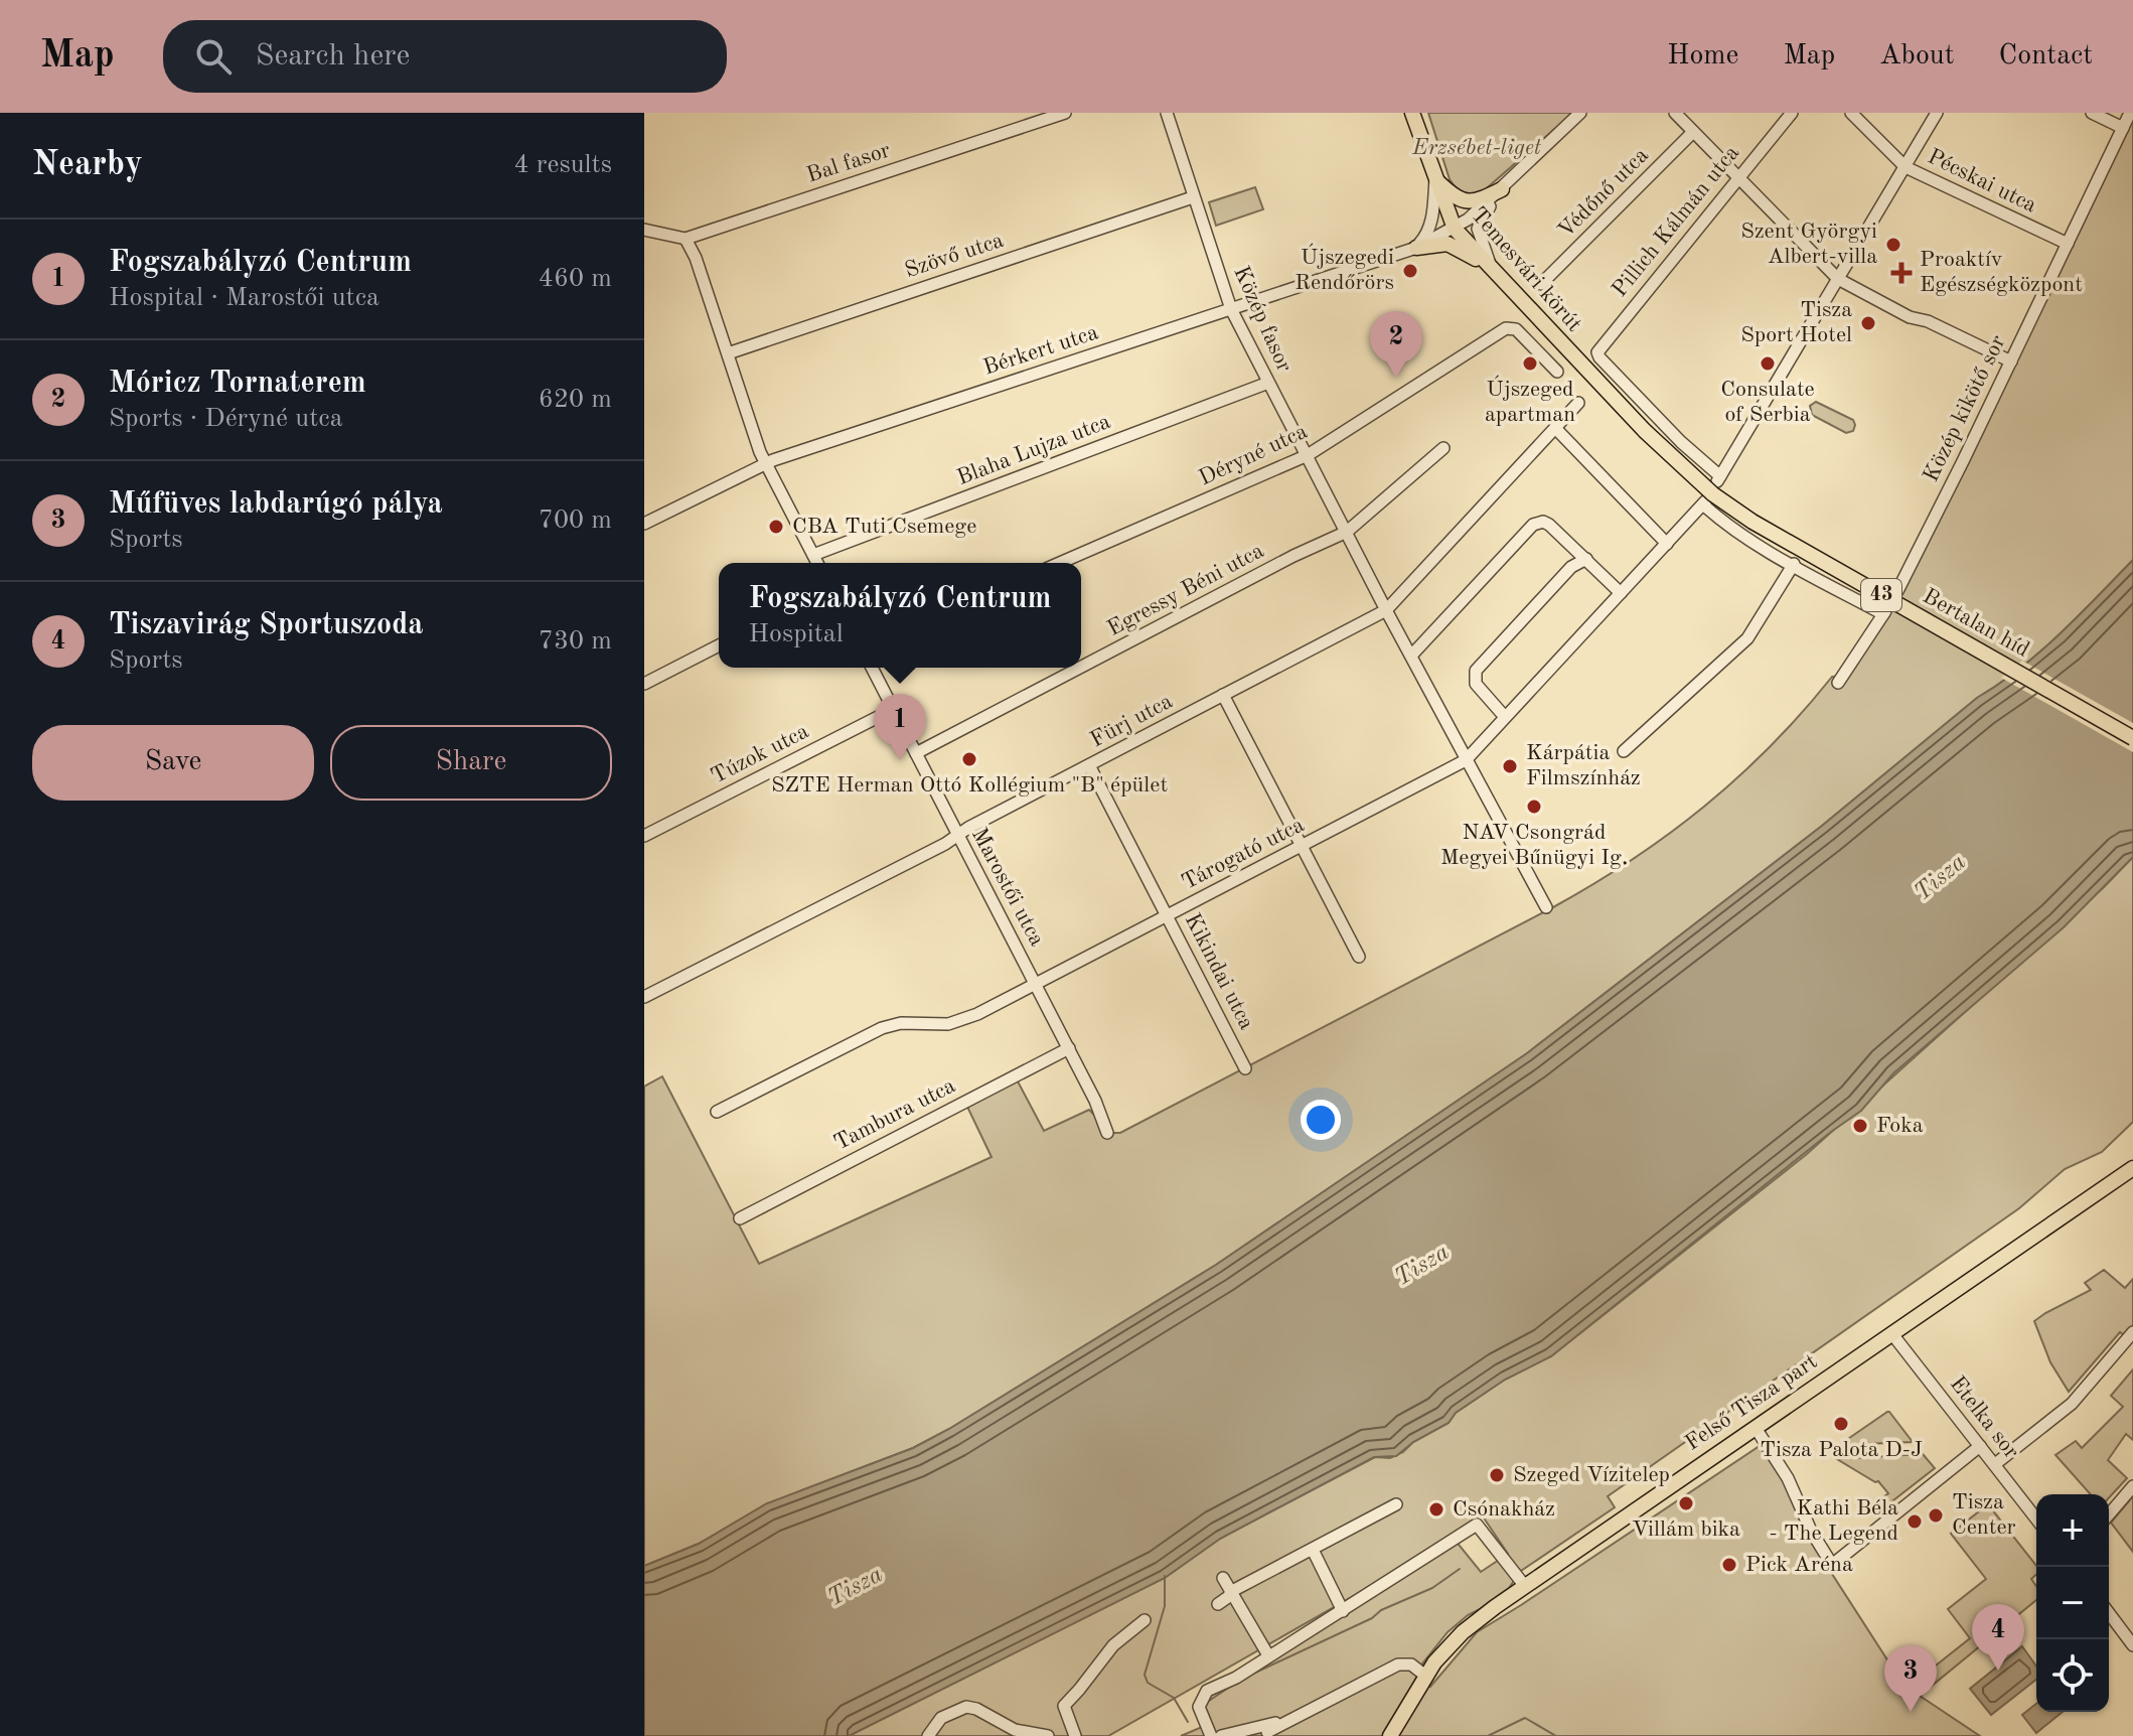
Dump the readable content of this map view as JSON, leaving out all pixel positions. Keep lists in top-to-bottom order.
{
  "streets": {
    "main road": [
      "Temesvári körút",
      "43",
      "Bertalan híd",
      "Felső Tisza part"
    ],
    "street": [
      "Bal fasor",
      "Pécskai utca",
      "Védőnő utca",
      "Pillich Kálmán utca",
      "Szövő utca",
      "Közép fasor",
      "Bérkert utca",
      "Közép kikötő sor",
      "Blaha Lujza utca",
      "Déryné utca",
      "Egressy Béni utca",
      "Fürj utca",
      "Túzok utca",
      "Tárogató utca",
      "Marostői utca",
      "Kikindai utca",
      "Tambura utca",
      "Etelka sor"
    ]
  },
  "crossings": [
    ["Pécskai utca", "Közép kikötő sor"],
    ["Szövő utca", "Közép fasor"],
    ["Temesvári körút", "Bérkert utca"],
    ["Temesvári körút", "Déryné utca"],
    ["Temesvári körút", "Bertalan híd"],
    ["Közép fasor", "Bérkert utca"],
    ["Közép fasor", "Blaha Lujza utca"],
    ["Közép fasor", "Déryné utca"],
    ["Közép fasor", "Egressy Béni utca"],
    ["Közép fasor", "Fürj utca"],
    ["Közép fasor", "Tárogató utca"],
    ["Egressy Béni utca", "Marostői utca"],
    ["Fürj utca", "Marostői utca"],
    ["Fürj utca", "Kikindai utca"],
    ["Túzok utca", "Marostői utca"],
    ["Tárogató utca", "Marostői utca"],
    ["Tárogató utca", "Kikindai utca"],
    ["Marostői utca", "Tambura utca"],
    ["Felső Tisza part", "Etelka sor"]
  ],
  "water": ["Tisza"],
  "parks": ["Erzsébet-liget"],
  "places": {
    "other": [
      "Szent Györgyi Albert-villa",
      "Újszegedi Rendőrörs",
      "Tisza Sport Hotel",
      "Újszeged apartman",
      "Consulate of Serbia",
      "CBA Tuti Csemege",
      "SZTE Herman Ottó Kollégium \"B\" épület",
      "Kárpátia Filmszínház",
      "NAV Csongrád Megyei Bűnügyi Ig.",
      "Foka",
      "Tisza Palota D-J",
      "Szeged Vízitelep",
      "Villám bika",
      "Csónakház",
      "Tisza Center",
      "Kathi Béla - The Legend",
      "Pick Aréna"
    ],
    "health": ["Proaktív Egészségközpont"]
  },
  "page": {
    "header": "Map",
    "search": "Search here",
    "nav": [
      "Home",
      "Map",
      "About",
      "Contact"
    ],
    "heading": ["Nearby", "4 results"],
    "list": [
      {
        "mark": "1",
        "name": "Fogszabályzó Centrum",
        "note": "Hospital · Marostői utca",
        "value": "460 m"
      },
      {
        "mark": "2",
        "name": "Móricz Tornaterem",
        "note": "Sports · Déryné utca",
        "value": "620 m"
      },
      {
        "mark": "3",
        "name": "Műfüves labdarúgó pálya",
        "note": "Sports",
        "value": "700 m"
      },
      {
        "mark": "4",
        "name": "Tiszavirág Sportuszoda",
        "note": "Sports",
        "value": "730 m"
      }
    ],
    "pins": [
      "2",
      "1",
      "4",
      "3"
    ],
    "popup": ["Fogszabályzó Centrum", "Hospital"],
    "buttons": ["Save", "Share"],
    "map_buttons": ["+", "−"]
  }
}
